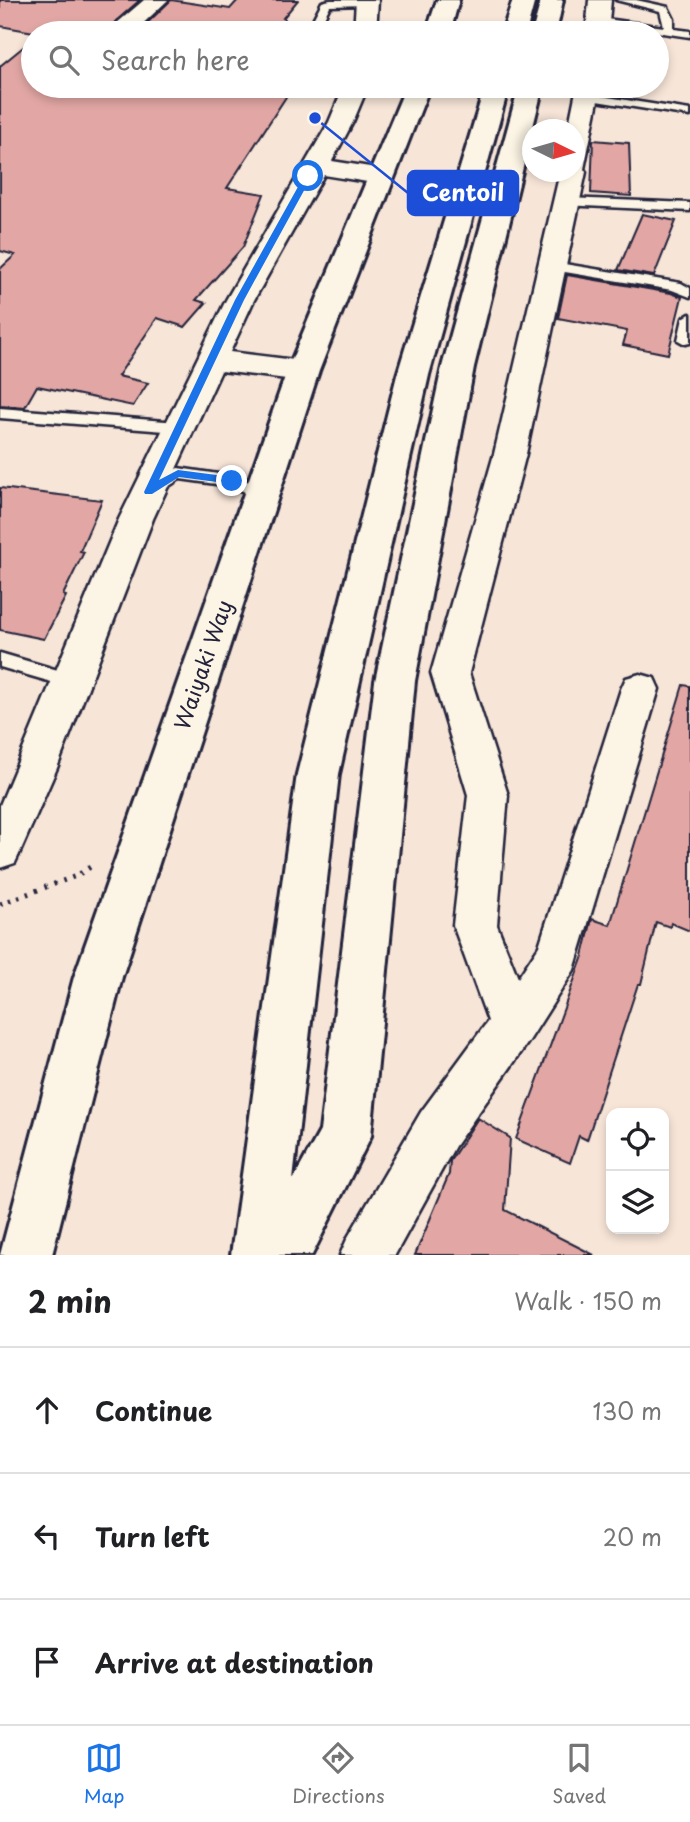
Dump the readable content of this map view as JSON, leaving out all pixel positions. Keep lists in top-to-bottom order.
{
  "streets": {
    "highway": ["Waiyaki Way"]
  },
  "places": ["Centoil"],
  "north": "right",
  "page": {
    "search": "Search here",
    "heading": ["2 min", "Walk · 150 m"],
    "list": [
      ["Continue", "130 m"],
      ["Turn left", "20 m"],
      "Arrive at destination"
    ],
    "nav": ["Map", "Directions", "Saved"]
  }
}
